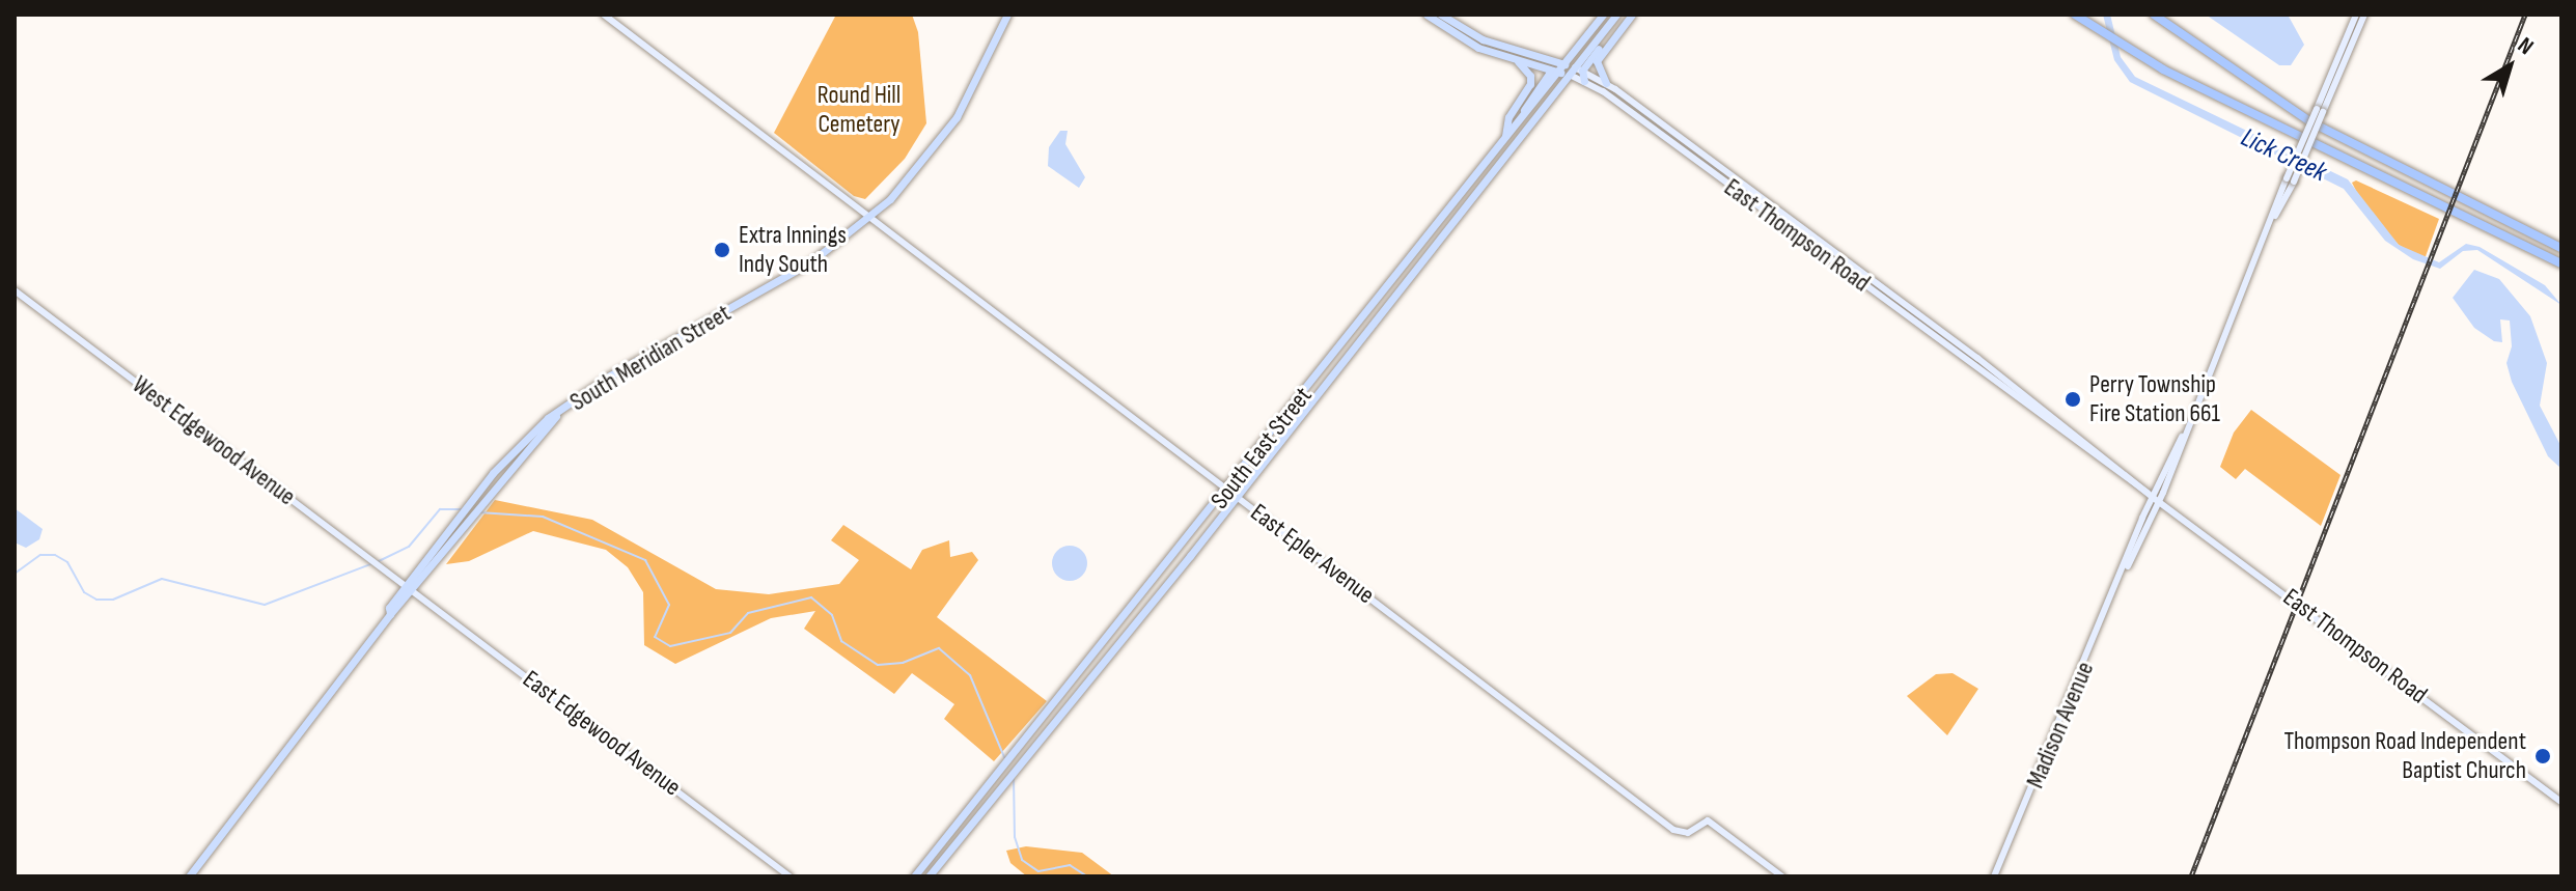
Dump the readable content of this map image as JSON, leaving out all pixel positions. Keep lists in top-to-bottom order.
{
  "streets": {
    "main road": [
      "East Thompson Road",
      "South Meridian Street",
      "West Edgewood Avenue",
      "South East Street",
      "East Epler Avenue",
      "Madison Avenue",
      "East Edgewood Avenue"
    ]
  },
  "crossings": [
    ["East Thompson Road", "South East Street"],
    ["East Thompson Road", "Madison Avenue"],
    ["South Meridian Street", "West Edgewood Avenue"],
    ["South Meridian Street", "East Epler Avenue"],
    ["South Meridian Street", "East Edgewood Avenue"],
    ["West Edgewood Avenue", "East Edgewood Avenue"],
    ["South East Street", "East Epler Avenue"]
  ],
  "water": ["Lick Creek"],
  "parks": ["Round Hill Cemetery"],
  "places": ["Extra Innings Indy South", "Perry Township Fire Station 661", "Thompson Road Independent Baptist Church"],
  "north": "top right"
}
